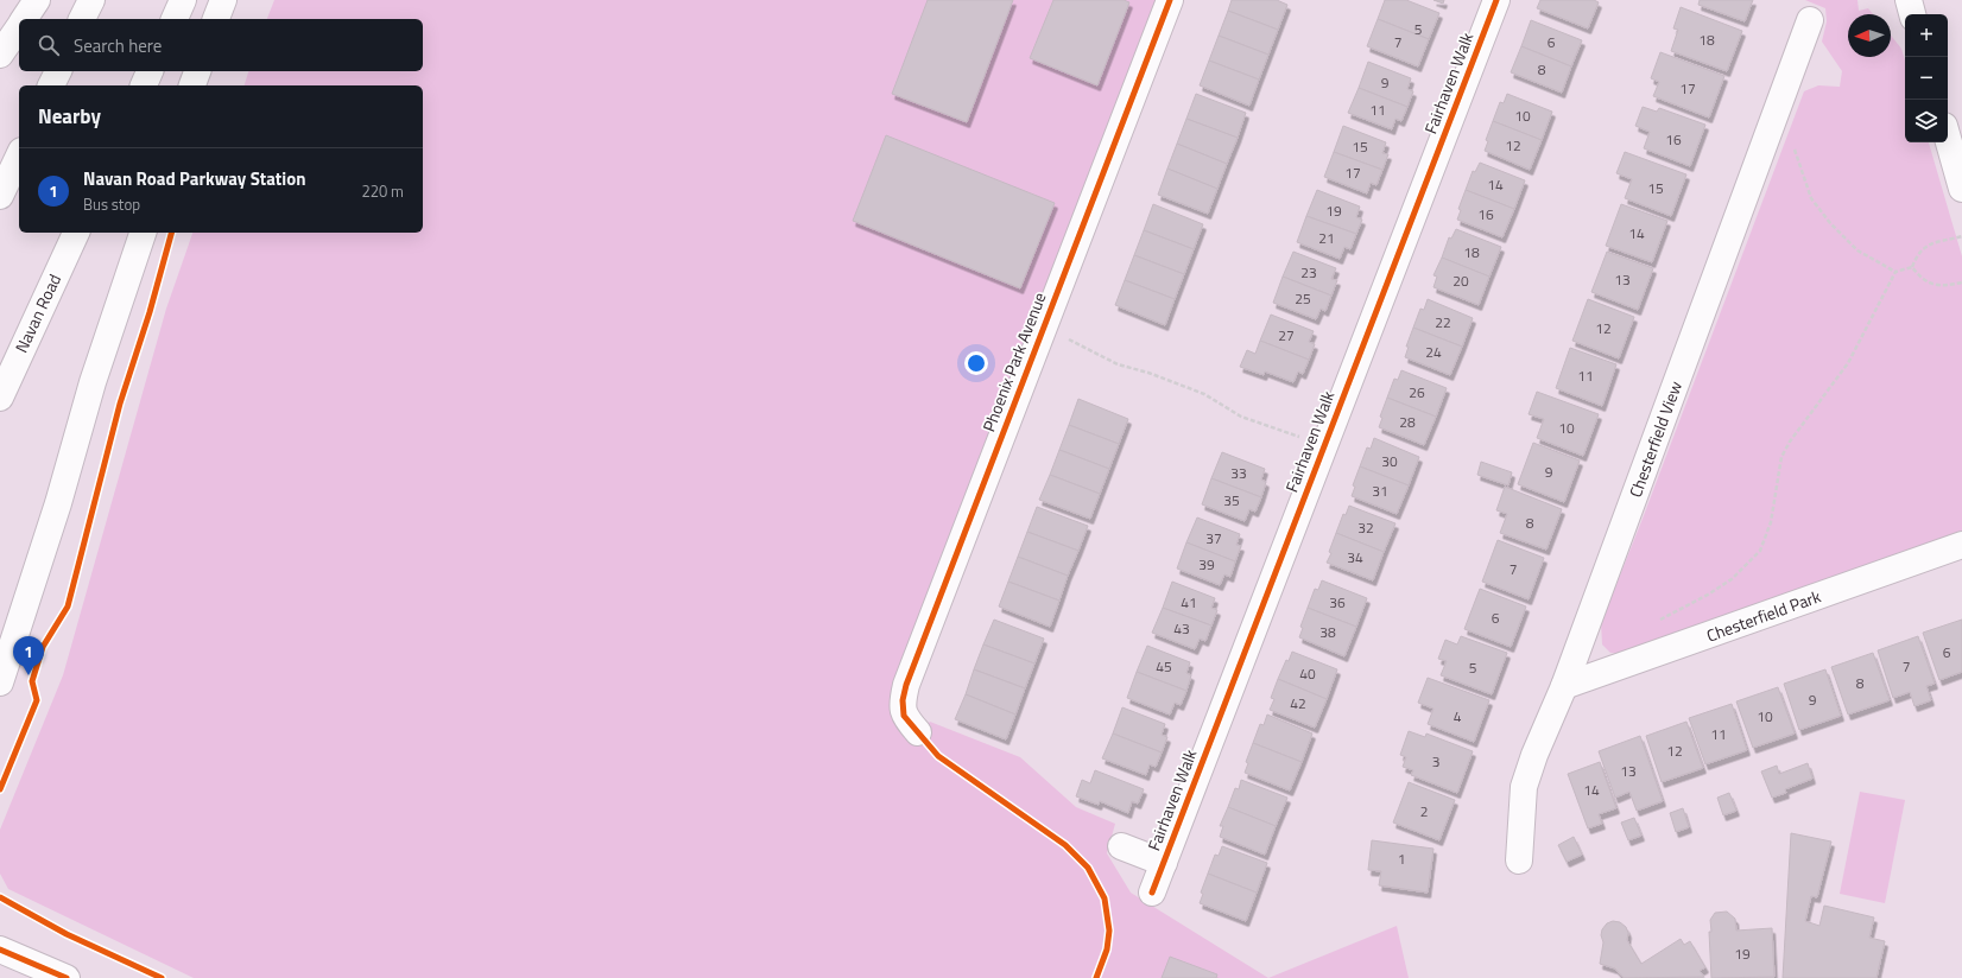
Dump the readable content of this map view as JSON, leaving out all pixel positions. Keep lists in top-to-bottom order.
{
  "streets": {
    "street": [
      "Fairhaven Walk",
      "Navan Road",
      "Phoenix Park Avenue",
      "Chesterfield View",
      "Chesterfield Park"
    ]
  },
  "crossings": [
    ["Chesterfield View", "Chesterfield Park"]
  ],
  "house_numbers": [
    "5",
    "18",
    "7",
    "6",
    "8",
    "9",
    "17",
    "11",
    "10",
    "16",
    "12",
    "15",
    "17",
    "14",
    "15",
    "19",
    "16",
    "14",
    "21",
    "18",
    "23",
    "13",
    "20",
    "25",
    "22",
    "12",
    "27",
    "24",
    "11",
    "26",
    "28",
    "10",
    "30",
    "9",
    "33",
    "31",
    "35",
    "8",
    "32",
    "37",
    "34",
    "39",
    "7",
    "41",
    "36",
    "6",
    "43",
    "38",
    "6",
    "45",
    "7",
    "5",
    "40",
    "8",
    "9",
    "42",
    "4",
    "10",
    "11",
    "12",
    "3",
    "13",
    "14",
    "2",
    "1",
    "19"
  ],
  "north": "left",
  "page": {
    "map_buttons": ["+", "−"],
    "search": "Search here",
    "heading": "Nearby",
    "list": [
      {
        "mark": "1",
        "name": "Navan Road Parkway Station",
        "note": "Bus stop",
        "value": "220 m"
      }
    ],
    "pins": "1"
  }
}
